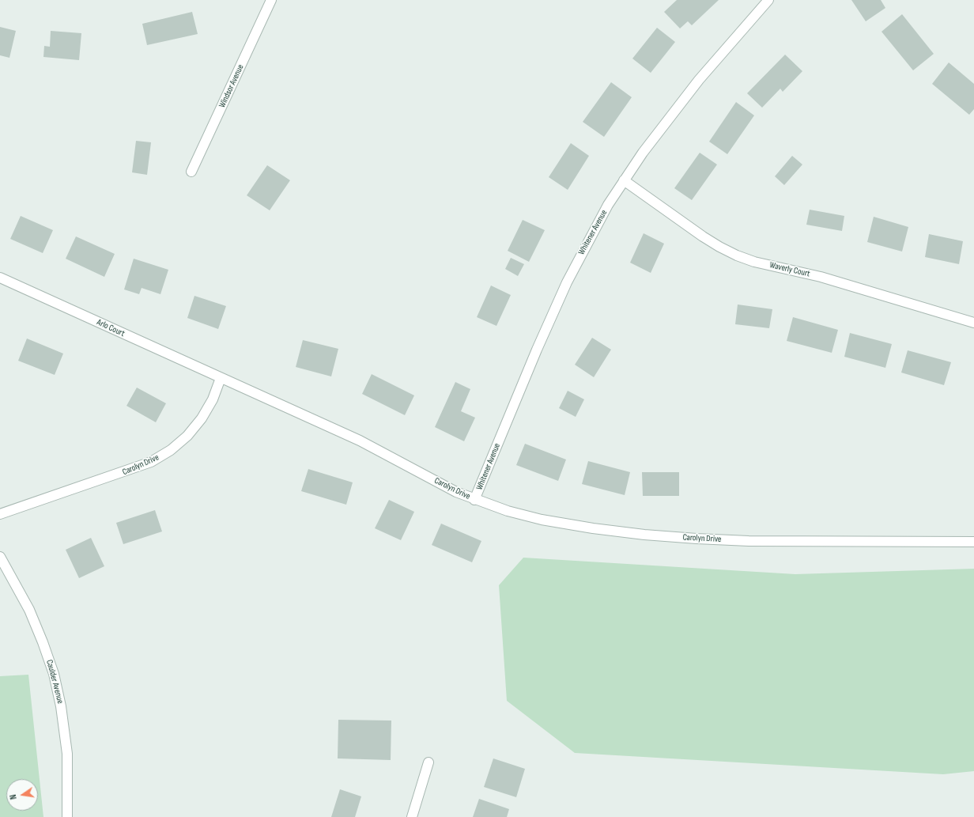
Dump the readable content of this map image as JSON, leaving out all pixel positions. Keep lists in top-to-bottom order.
{
  "streets": {
    "street": [
      "Windsor Avenue",
      "Whitener Avenue",
      "Waverly Court",
      "Arlo Court",
      "Carolyn Drive",
      "Caulder Avenue"
    ]
  },
  "crossings": [
    ["Whitener Avenue", "Waverly Court"],
    ["Whitener Avenue", "Carolyn Drive"],
    ["Arlo Court", "Carolyn Drive"]
  ],
  "north": "left"
}
